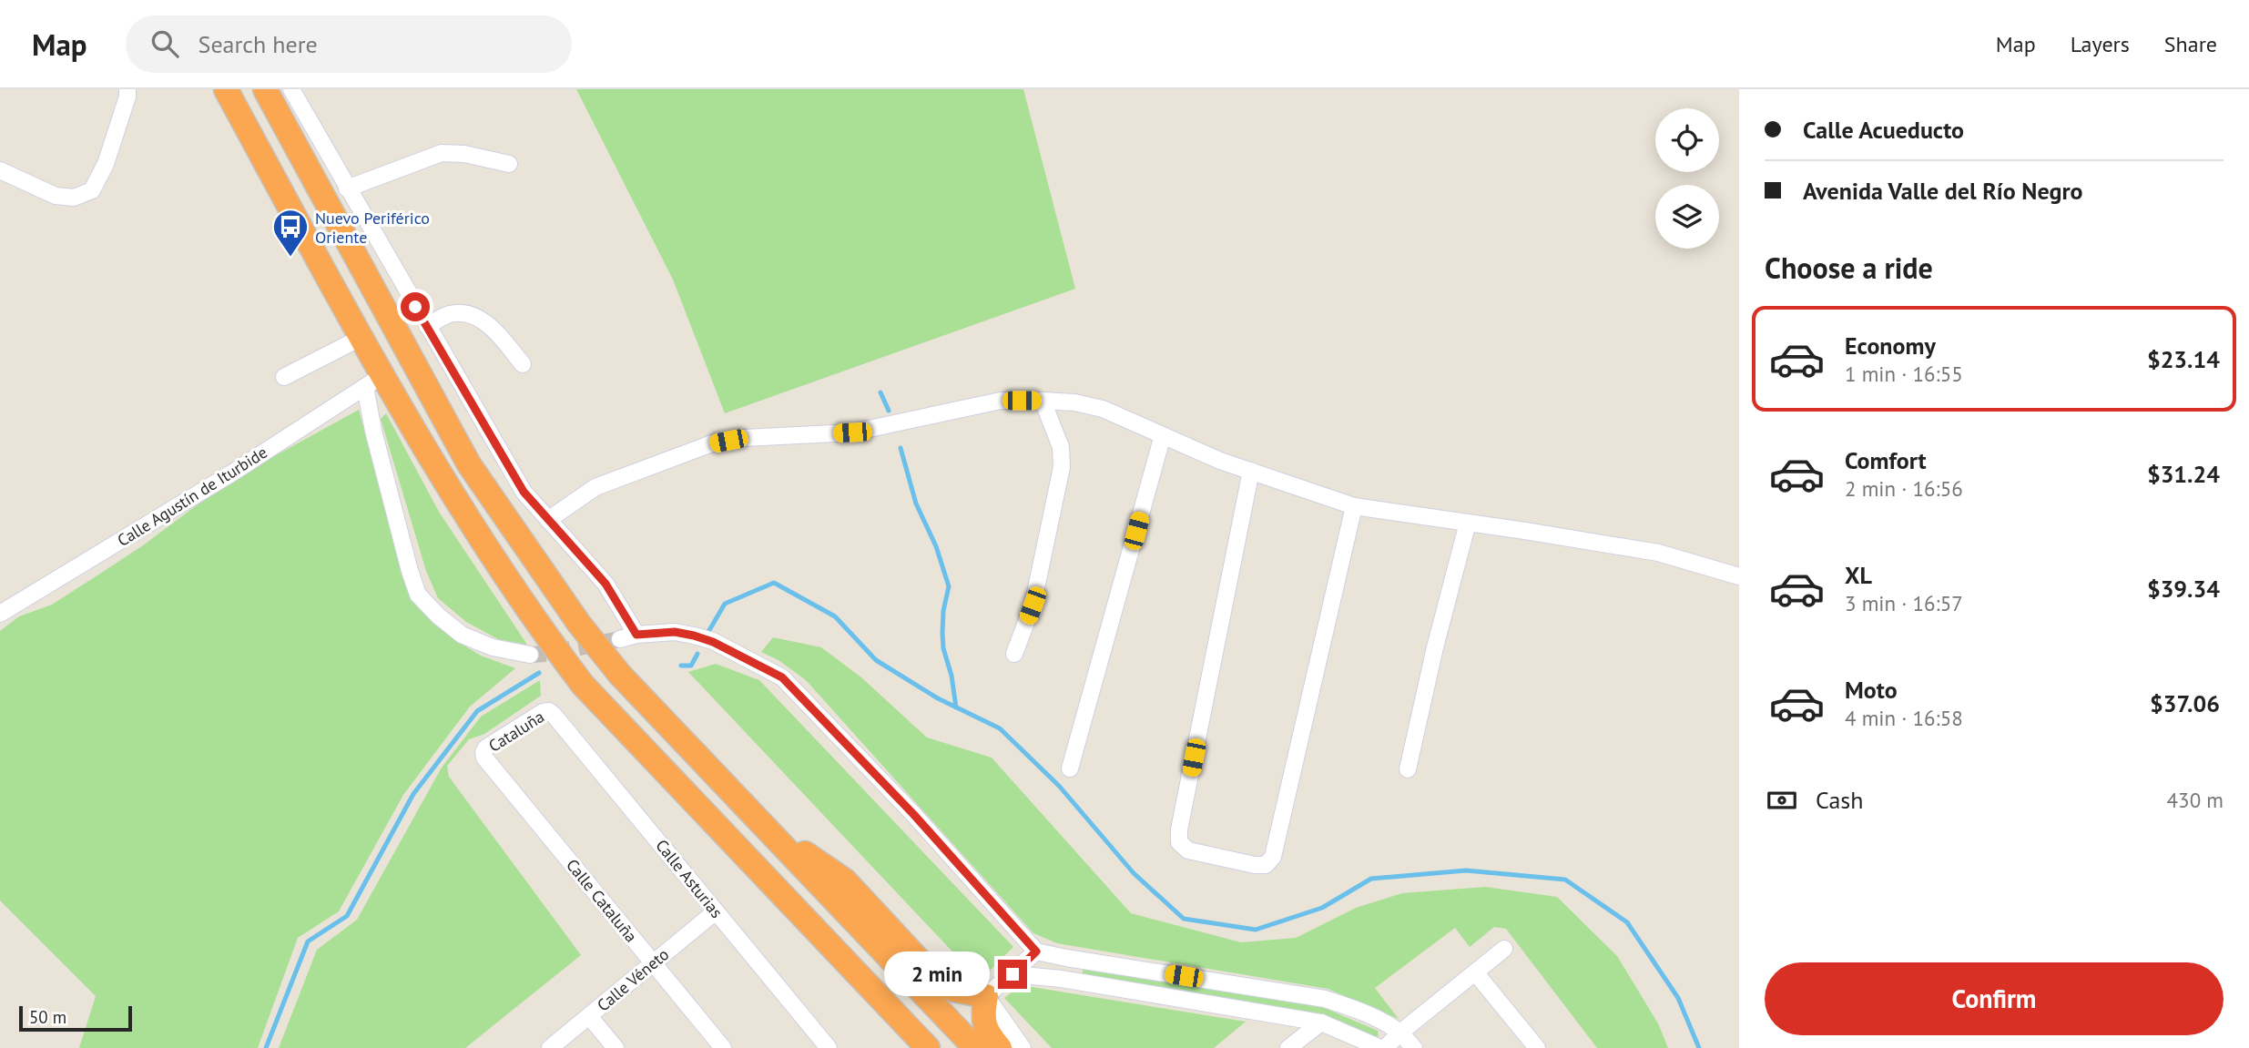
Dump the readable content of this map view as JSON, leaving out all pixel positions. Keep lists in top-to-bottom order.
{
  "streets": {
    "street": [
      "Calle Agustín de Iturbide",
      "Cataluña",
      "Calle Asturias",
      "Calle Cataluña",
      "Calle Véneto"
    ]
  },
  "crossings": [
    ["Cataluña", "Calle Asturias"],
    ["Cataluña", "Calle Cataluña"],
    ["Calle Asturias", "Calle Véneto"],
    ["Calle Cataluña", "Calle Véneto"]
  ],
  "places": {
    "bus stop": ["Nuevo Periférico Oriente"]
  },
  "scale_bar": "50 m",
  "page": {
    "header": "Map",
    "search": "Search here",
    "nav": ["Map", "Layers", "Share"],
    "banner": ["Calle Acueducto", "Avenida Valle del Río Negro"],
    "heading": "Choose a ride",
    "list": [
      {
        "name": "Economy",
        "note": "1 min · 16:55",
        "value": "$23.14"
      },
      {
        "name": "Comfort",
        "note": "2 min · 16:56",
        "value": "$31.24"
      },
      {
        "name": "XL",
        "note": "3 min · 16:57",
        "value": "$39.34"
      },
      {
        "name": "Moto",
        "note": "4 min · 16:58",
        "value": "$37.06"
      }
    ],
    "pay": ["Cash", "430 m"],
    "buttons": "Confirm",
    "bubble": "2 min",
    "scale": "50 m"
  }
}
